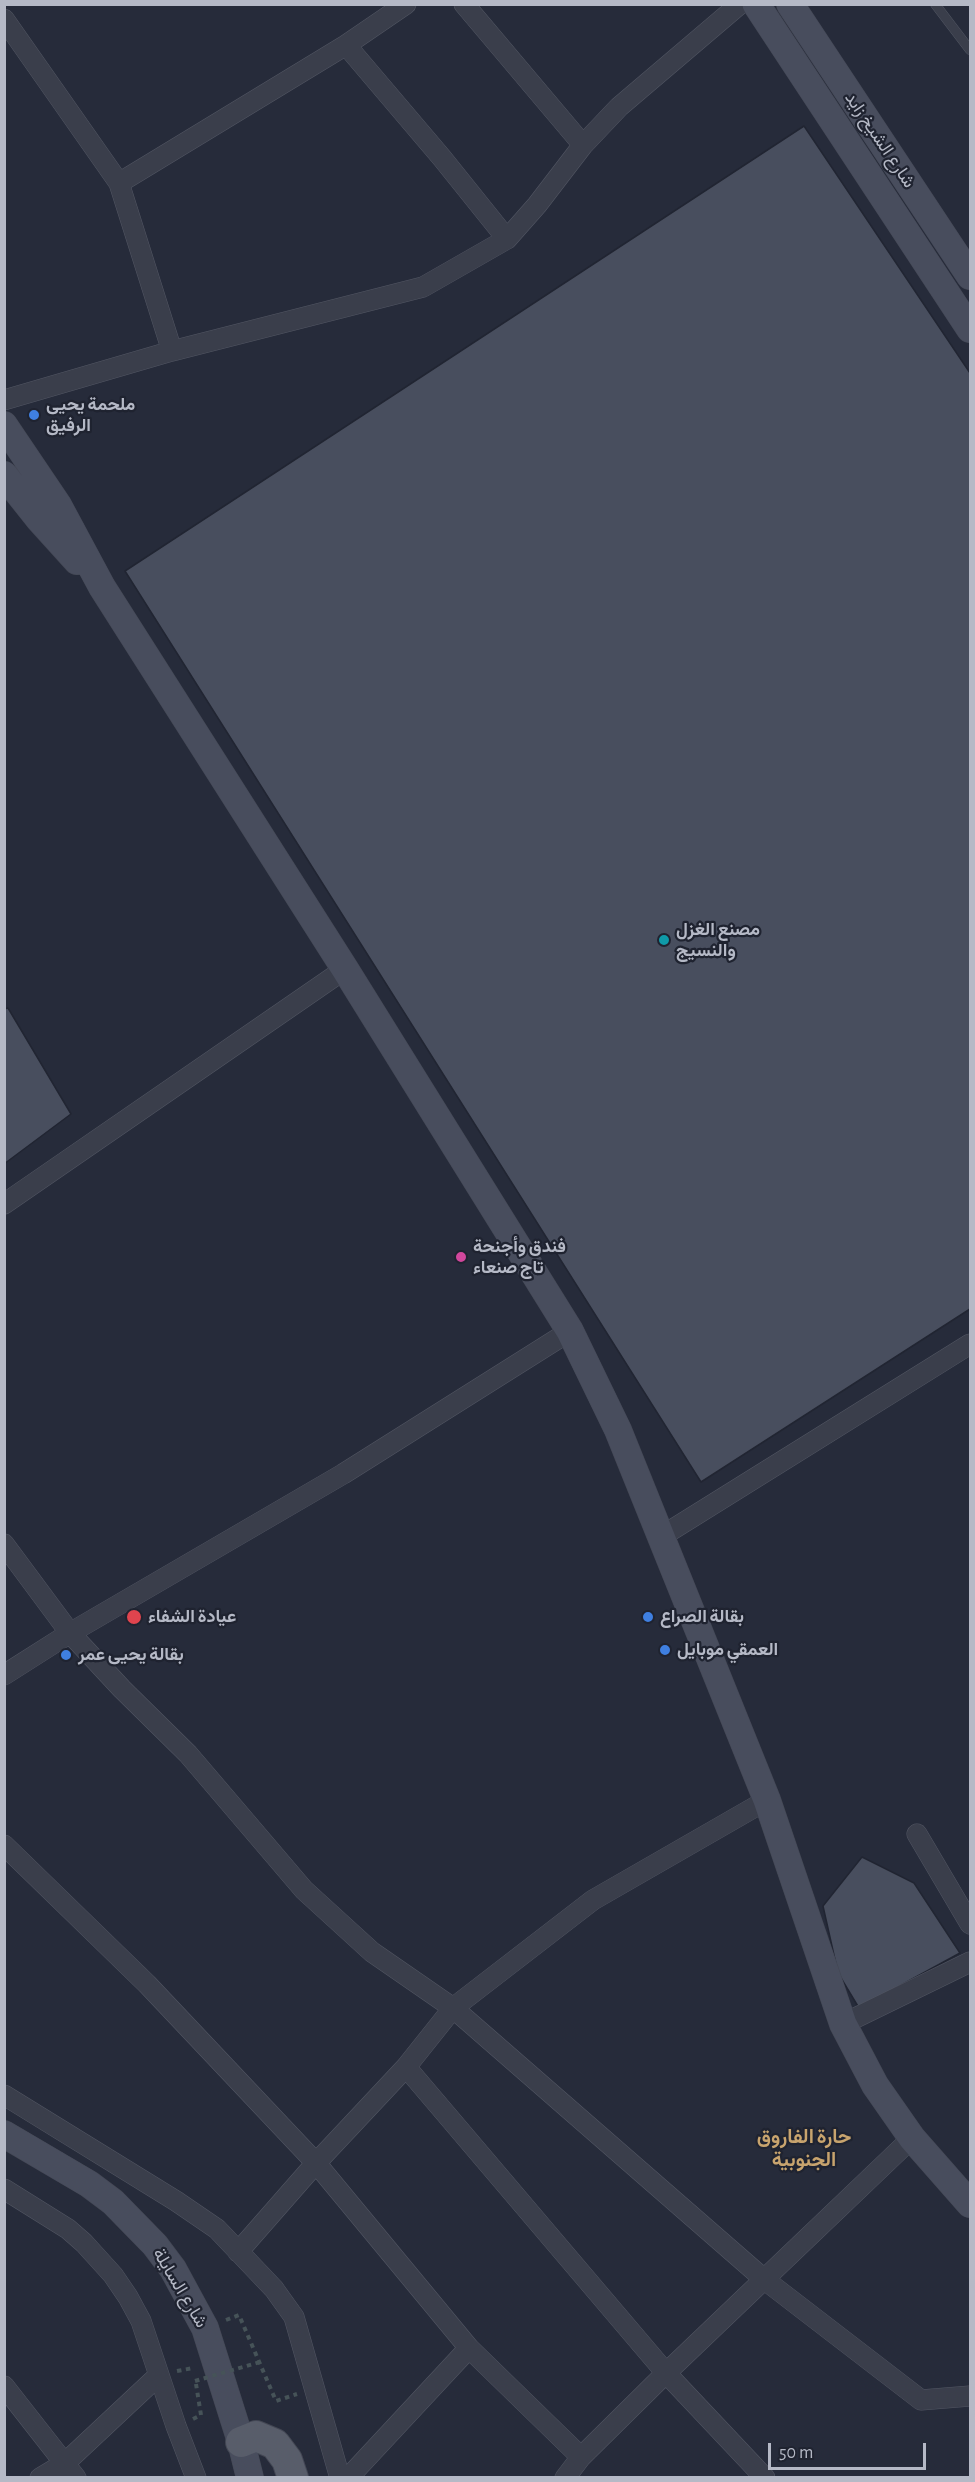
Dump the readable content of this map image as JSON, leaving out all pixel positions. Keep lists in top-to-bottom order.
{
  "streets": {
    "street": ["شارع الشيخ زايد", "شارع السايلة"]
  },
  "districts": ["حارة الفاروق الجنوبية"],
  "places": [
    "ملحمة يحيى الرفيق",
    "مصنع الغزل والنسيج",
    "فندق وأجنحة تاج صنعاء",
    "عيادة الشفاء",
    "بقالة الصراع",
    "العمقي موبايل",
    "بقالة يحيى عمر"
  ],
  "scale_bar": "50 m"
}
